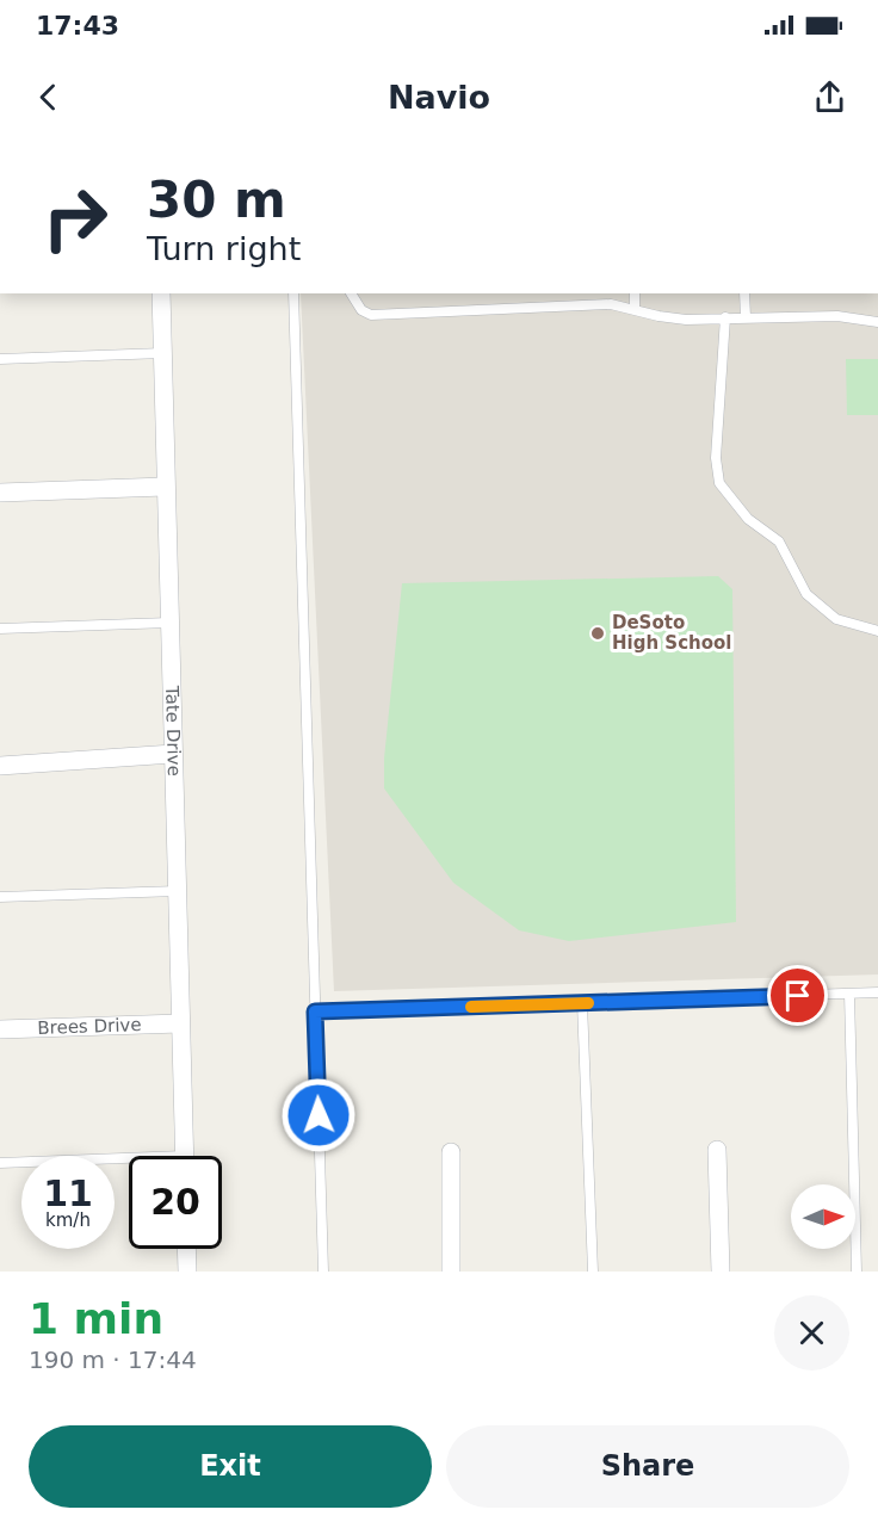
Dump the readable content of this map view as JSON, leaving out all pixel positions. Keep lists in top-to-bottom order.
{
  "streets": {
    "street": ["Tate Drive", "Brees Drive"]
  },
  "crossings": [
    ["Tate Drive", "Brees Drive"]
  ],
  "places": ["DeSoto High School"],
  "north": "right",
  "page": {
    "status": "17:43",
    "header": "Navio",
    "turn": ["30 m", "Turn right"],
    "speed": "11 km/h",
    "limit": "20",
    "heading": ["1 min", "190 m · 17:44"],
    "buttons": ["Exit", "Share"]
  }
}
